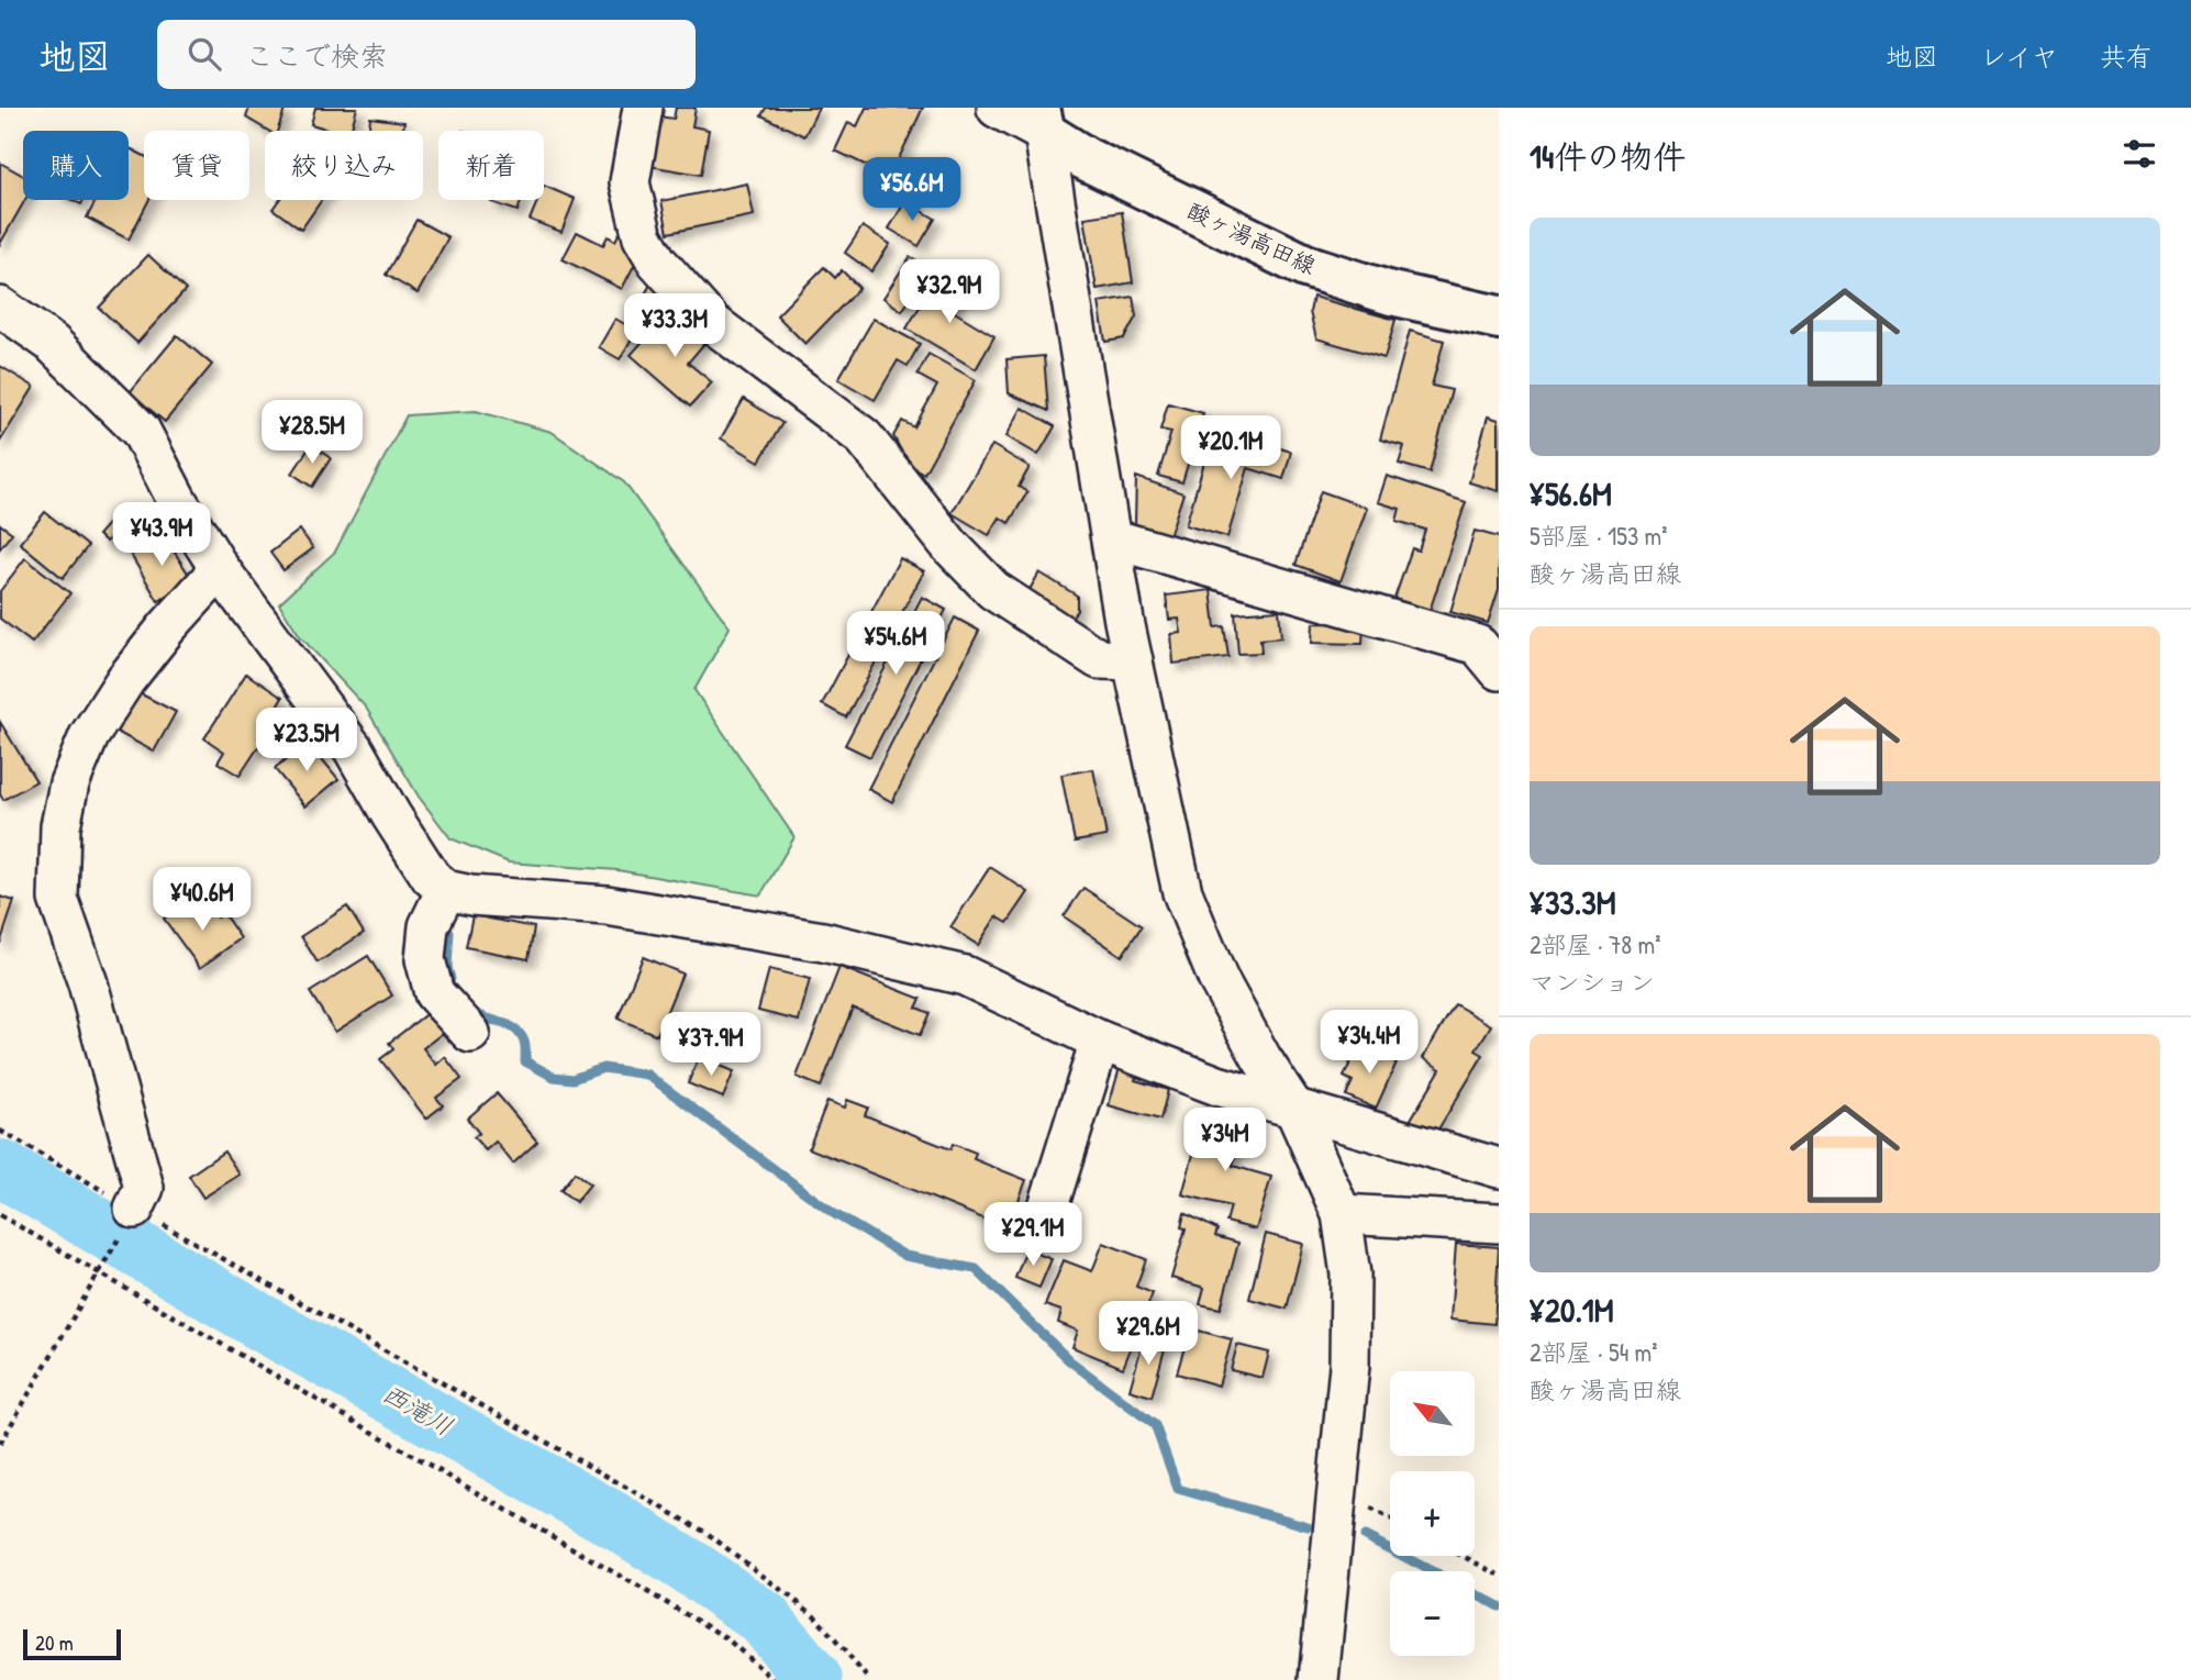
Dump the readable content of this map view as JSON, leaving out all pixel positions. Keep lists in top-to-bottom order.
{
  "streets": {
    "main road": ["酸ヶ湯高田線"]
  },
  "water": ["西滝川"],
  "scale_bar": "20 m",
  "north": "top left",
  "page": {
    "header": "地図",
    "search": "ここで検索",
    "nav": ["地図", "レイヤ", "共有"],
    "heading": "14件の物件",
    "chip": [
      "購入",
      "賃貸",
      "絞り込み",
      "新着"
    ],
    "price": [
      "¥56.6M",
      "¥32.9M",
      "¥33.3M",
      "¥28.5M",
      "¥20.1M",
      "¥43.9M",
      "¥54.6M",
      "¥23.5M",
      "¥40.6M",
      "¥34.4M",
      "¥37.9M",
      "¥34M",
      "¥29.1M",
      "¥29.6M"
    ],
    "list": [
      {
        "name": "¥56.6M",
        "note": "5部屋 · 153 m² · 酸ヶ湯高田線"
      },
      {
        "name": "¥33.3M",
        "note": "2部屋 · 78 m² · マンション"
      },
      {
        "name": "¥20.1M",
        "note": "2部屋 · 54 m² · 酸ヶ湯高田線"
      }
    ],
    "map_buttons": ["+", "−"],
    "scale": "20 m"
  }
}
